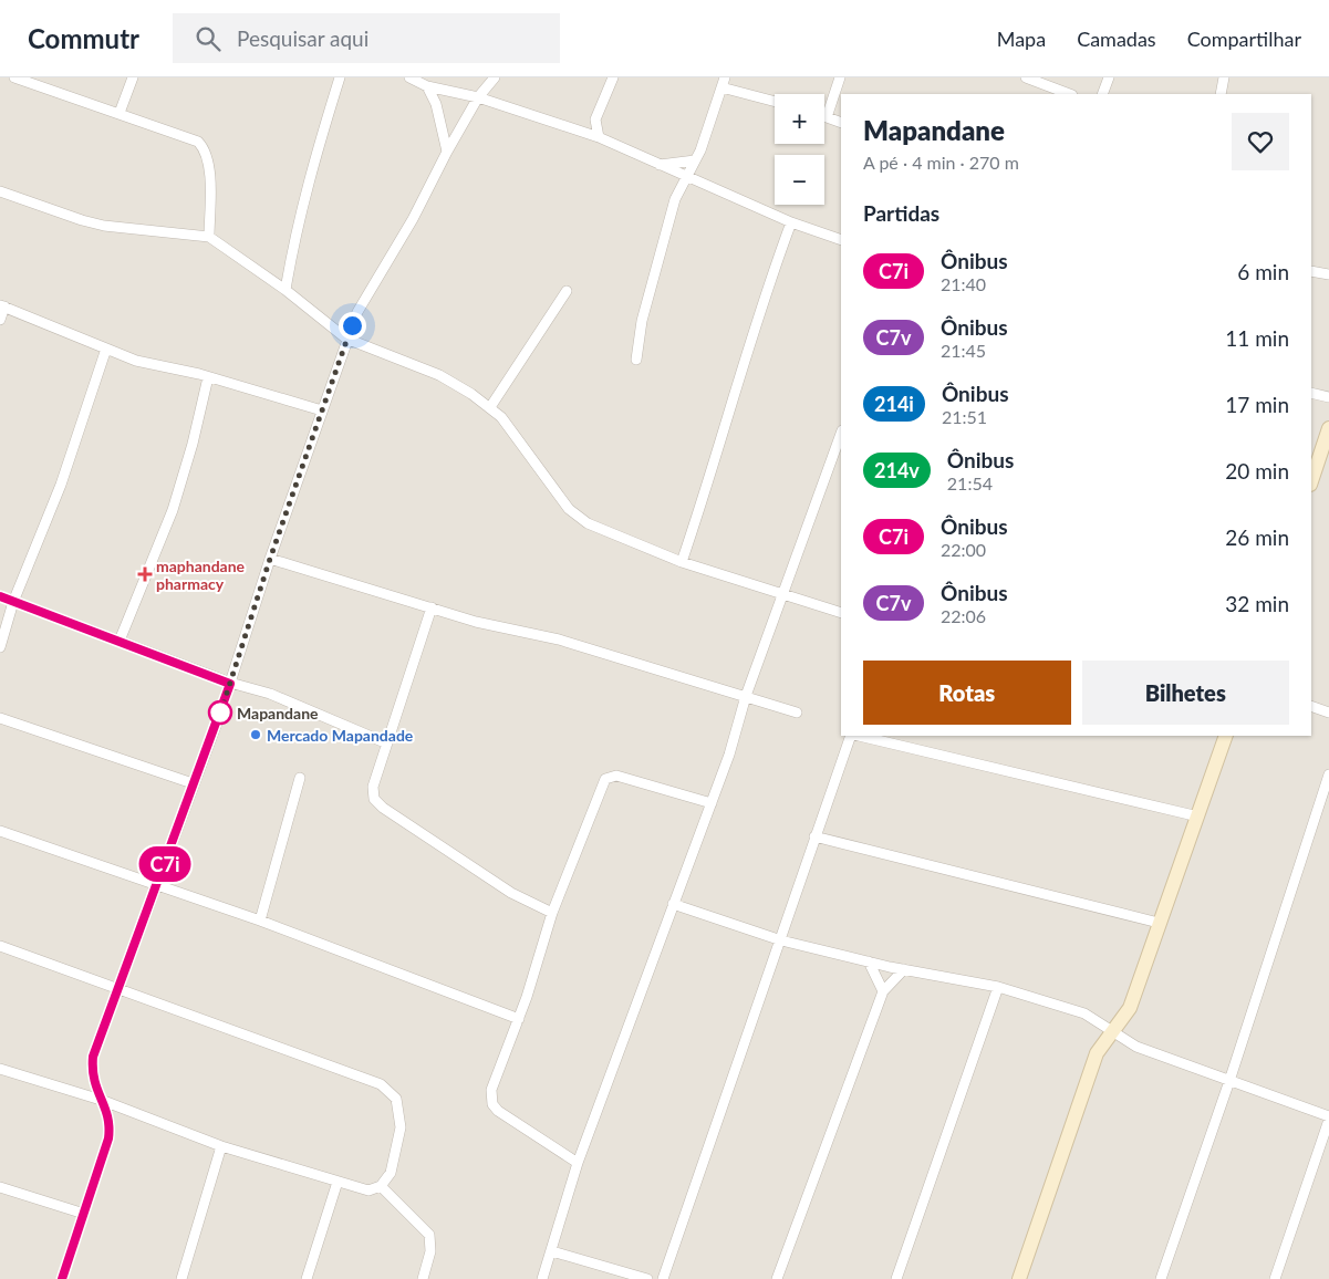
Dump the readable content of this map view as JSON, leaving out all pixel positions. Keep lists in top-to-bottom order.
{
  "places": {
    "health": ["maphandane pharmacy"],
    "other": ["Mapandane", "Mercado Mapandade"]
  },
  "lines": ["bus line C7i"],
  "page": {
    "header": "Commutr",
    "search": "Pesquisar aqui",
    "nav": ["Mapa", "Camadas", "Compartilhar"],
    "on_map": "C7i",
    "map_buttons": ["+", "−"],
    "heading": [
      ["Mapandane", "A pé · 4 min · 270 m"],
      "Partidas"
    ],
    "list": [
      {
        "mark": "C7i",
        "name": "Ônibus",
        "note": "21:40",
        "value": "6 min"
      },
      {
        "mark": "C7v",
        "name": "Ônibus",
        "note": "21:45",
        "value": "11 min"
      },
      {
        "mark": "214i",
        "name": "Ônibus",
        "note": "21:51",
        "value": "17 min"
      },
      {
        "mark": "214v",
        "name": "Ônibus",
        "note": "21:54",
        "value": "20 min"
      },
      {
        "mark": "C7i",
        "name": "Ônibus",
        "note": "22:00",
        "value": "26 min"
      },
      {
        "mark": "C7v",
        "name": "Ônibus",
        "note": "22:06",
        "value": "32 min"
      }
    ],
    "buttons": ["Rotas", "Bilhetes"]
  }
}
